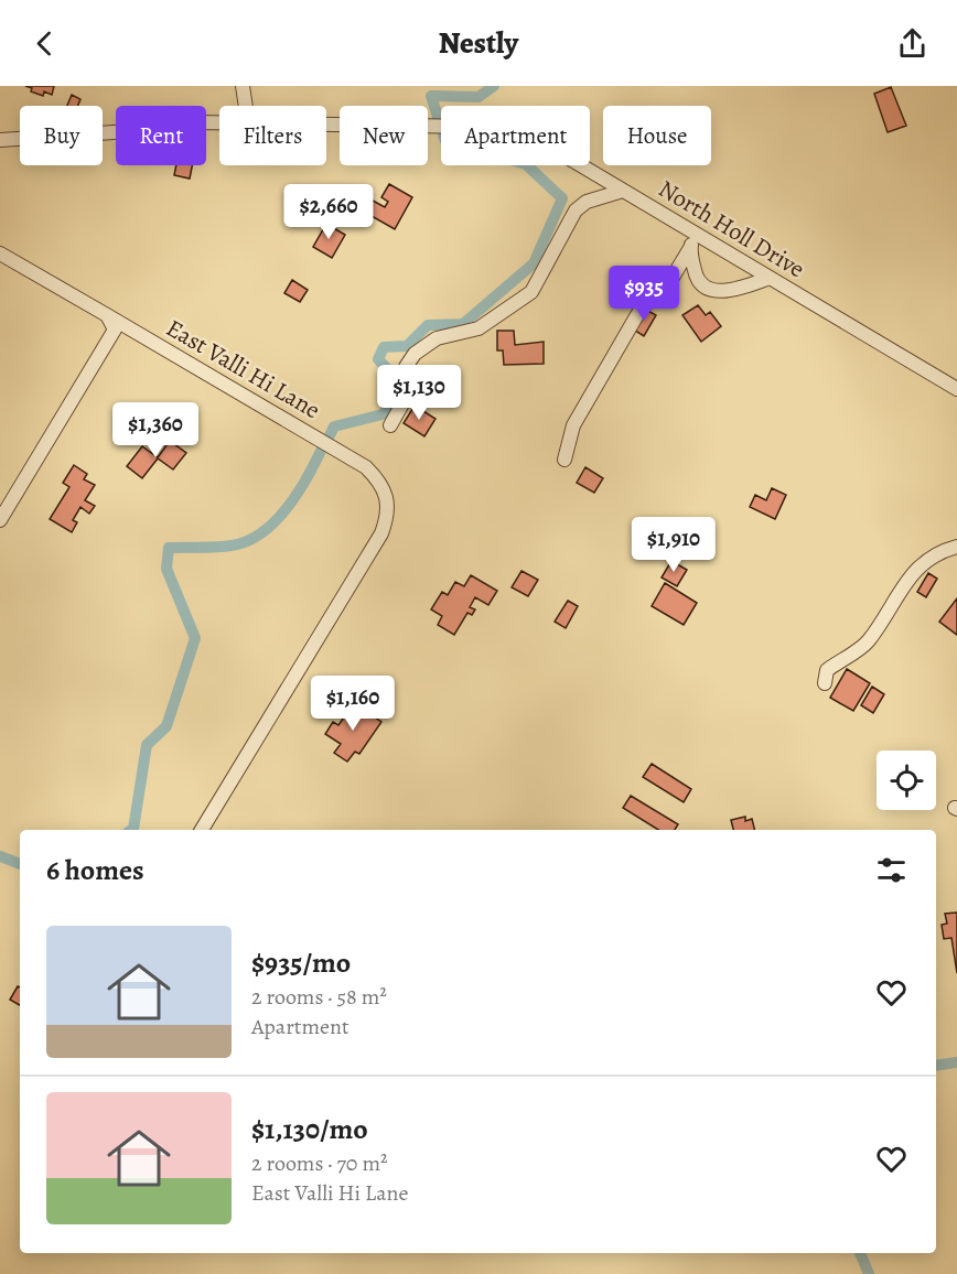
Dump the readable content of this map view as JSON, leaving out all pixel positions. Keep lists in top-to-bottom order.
{
  "streets": {
    "street": ["North Holl Drive", "East Valli Hi Lane"]
  },
  "page": {
    "header": "Nestly",
    "chip": [
      "Buy",
      "Rent",
      "Filters",
      "New",
      "Apartment",
      "House"
    ],
    "price": [
      "$2,660",
      "$935",
      "$1,130",
      "$1,360",
      "$1,910",
      "$1,160"
    ],
    "heading": "6 homes",
    "list": [
      {
        "name": "$935/mo",
        "note": "2 rooms · 58 m² · Apartment"
      },
      {
        "name": "$1,130/mo",
        "note": "2 rooms · 70 m² · East Valli Hi Lane"
      }
    ]
  }
}
